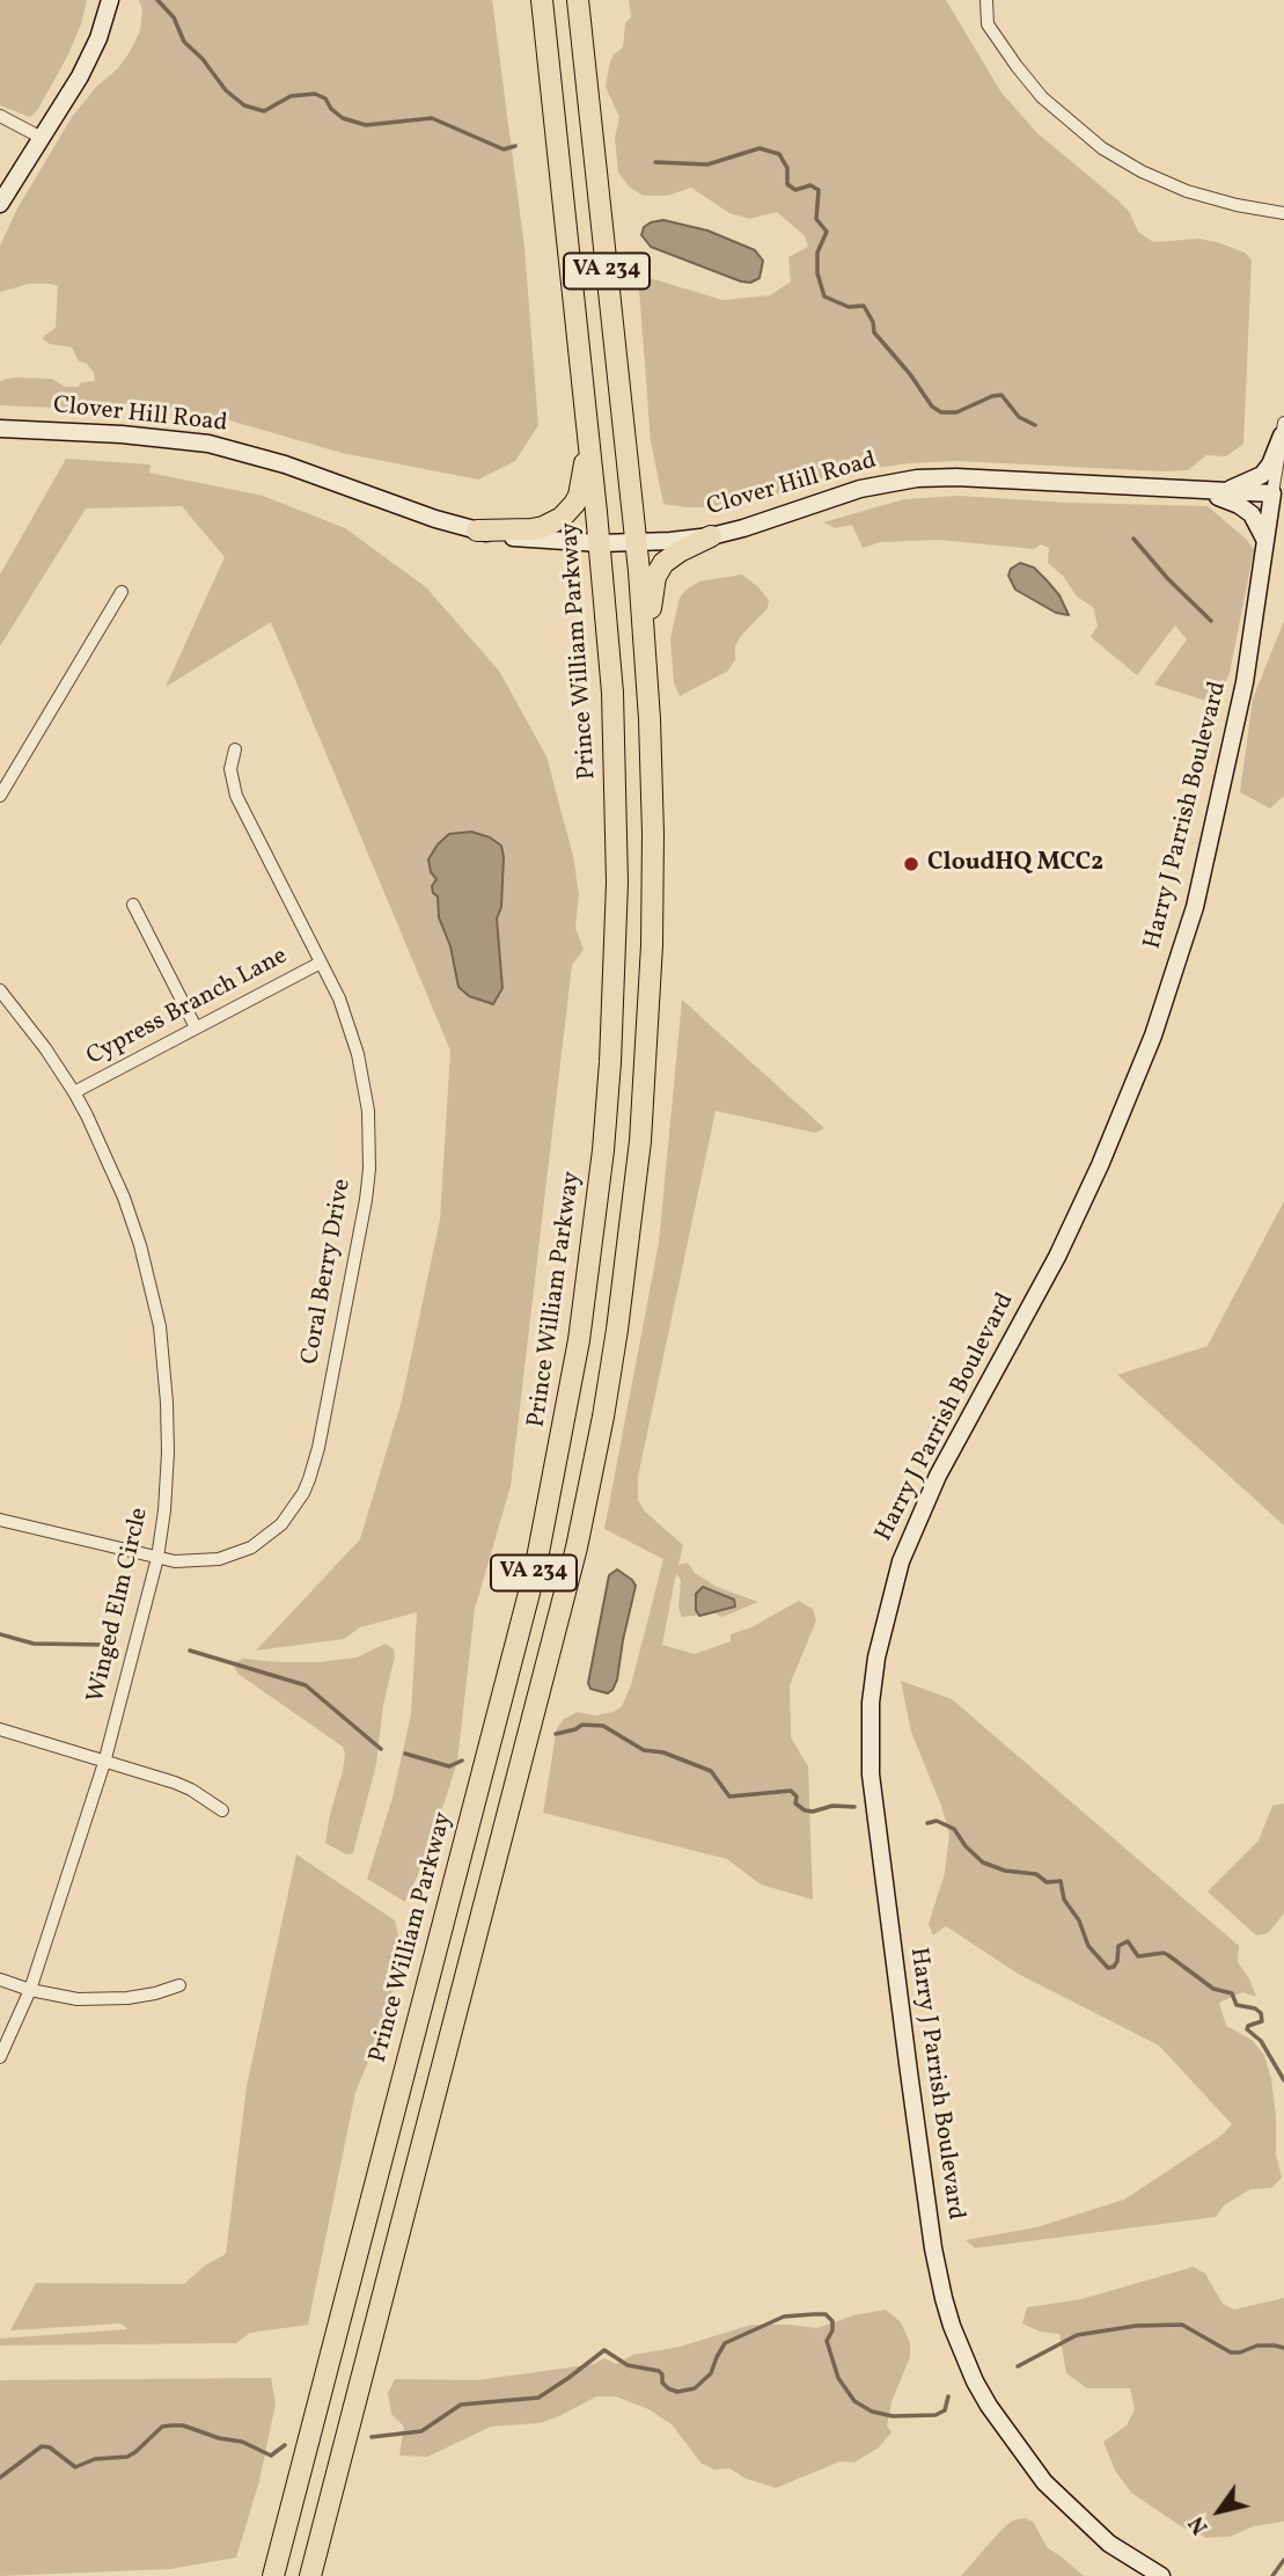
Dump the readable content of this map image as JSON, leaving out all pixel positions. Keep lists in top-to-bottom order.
{
  "streets": {
    "highway": ["VA 234", "Prince William Parkway"],
    "street": [
      "Clover Hill Road",
      "Harry J Parrish Boulevard",
      "Cypress Branch Lane",
      "Coral Berry Drive",
      "Winged Elm Circle"
    ]
  },
  "crossings": [
    ["VA 234", "Clover Hill Road"],
    ["Clover Hill Road", "Prince William Parkway"],
    ["Clover Hill Road", "Harry J Parrish Boulevard"],
    ["Cypress Branch Lane", "Coral Berry Drive"],
    ["Cypress Branch Lane", "Winged Elm Circle"],
    ["Coral Berry Drive", "Winged Elm Circle"]
  ],
  "places": ["CloudHQ MCC2"],
  "north": "bottom left"
}
